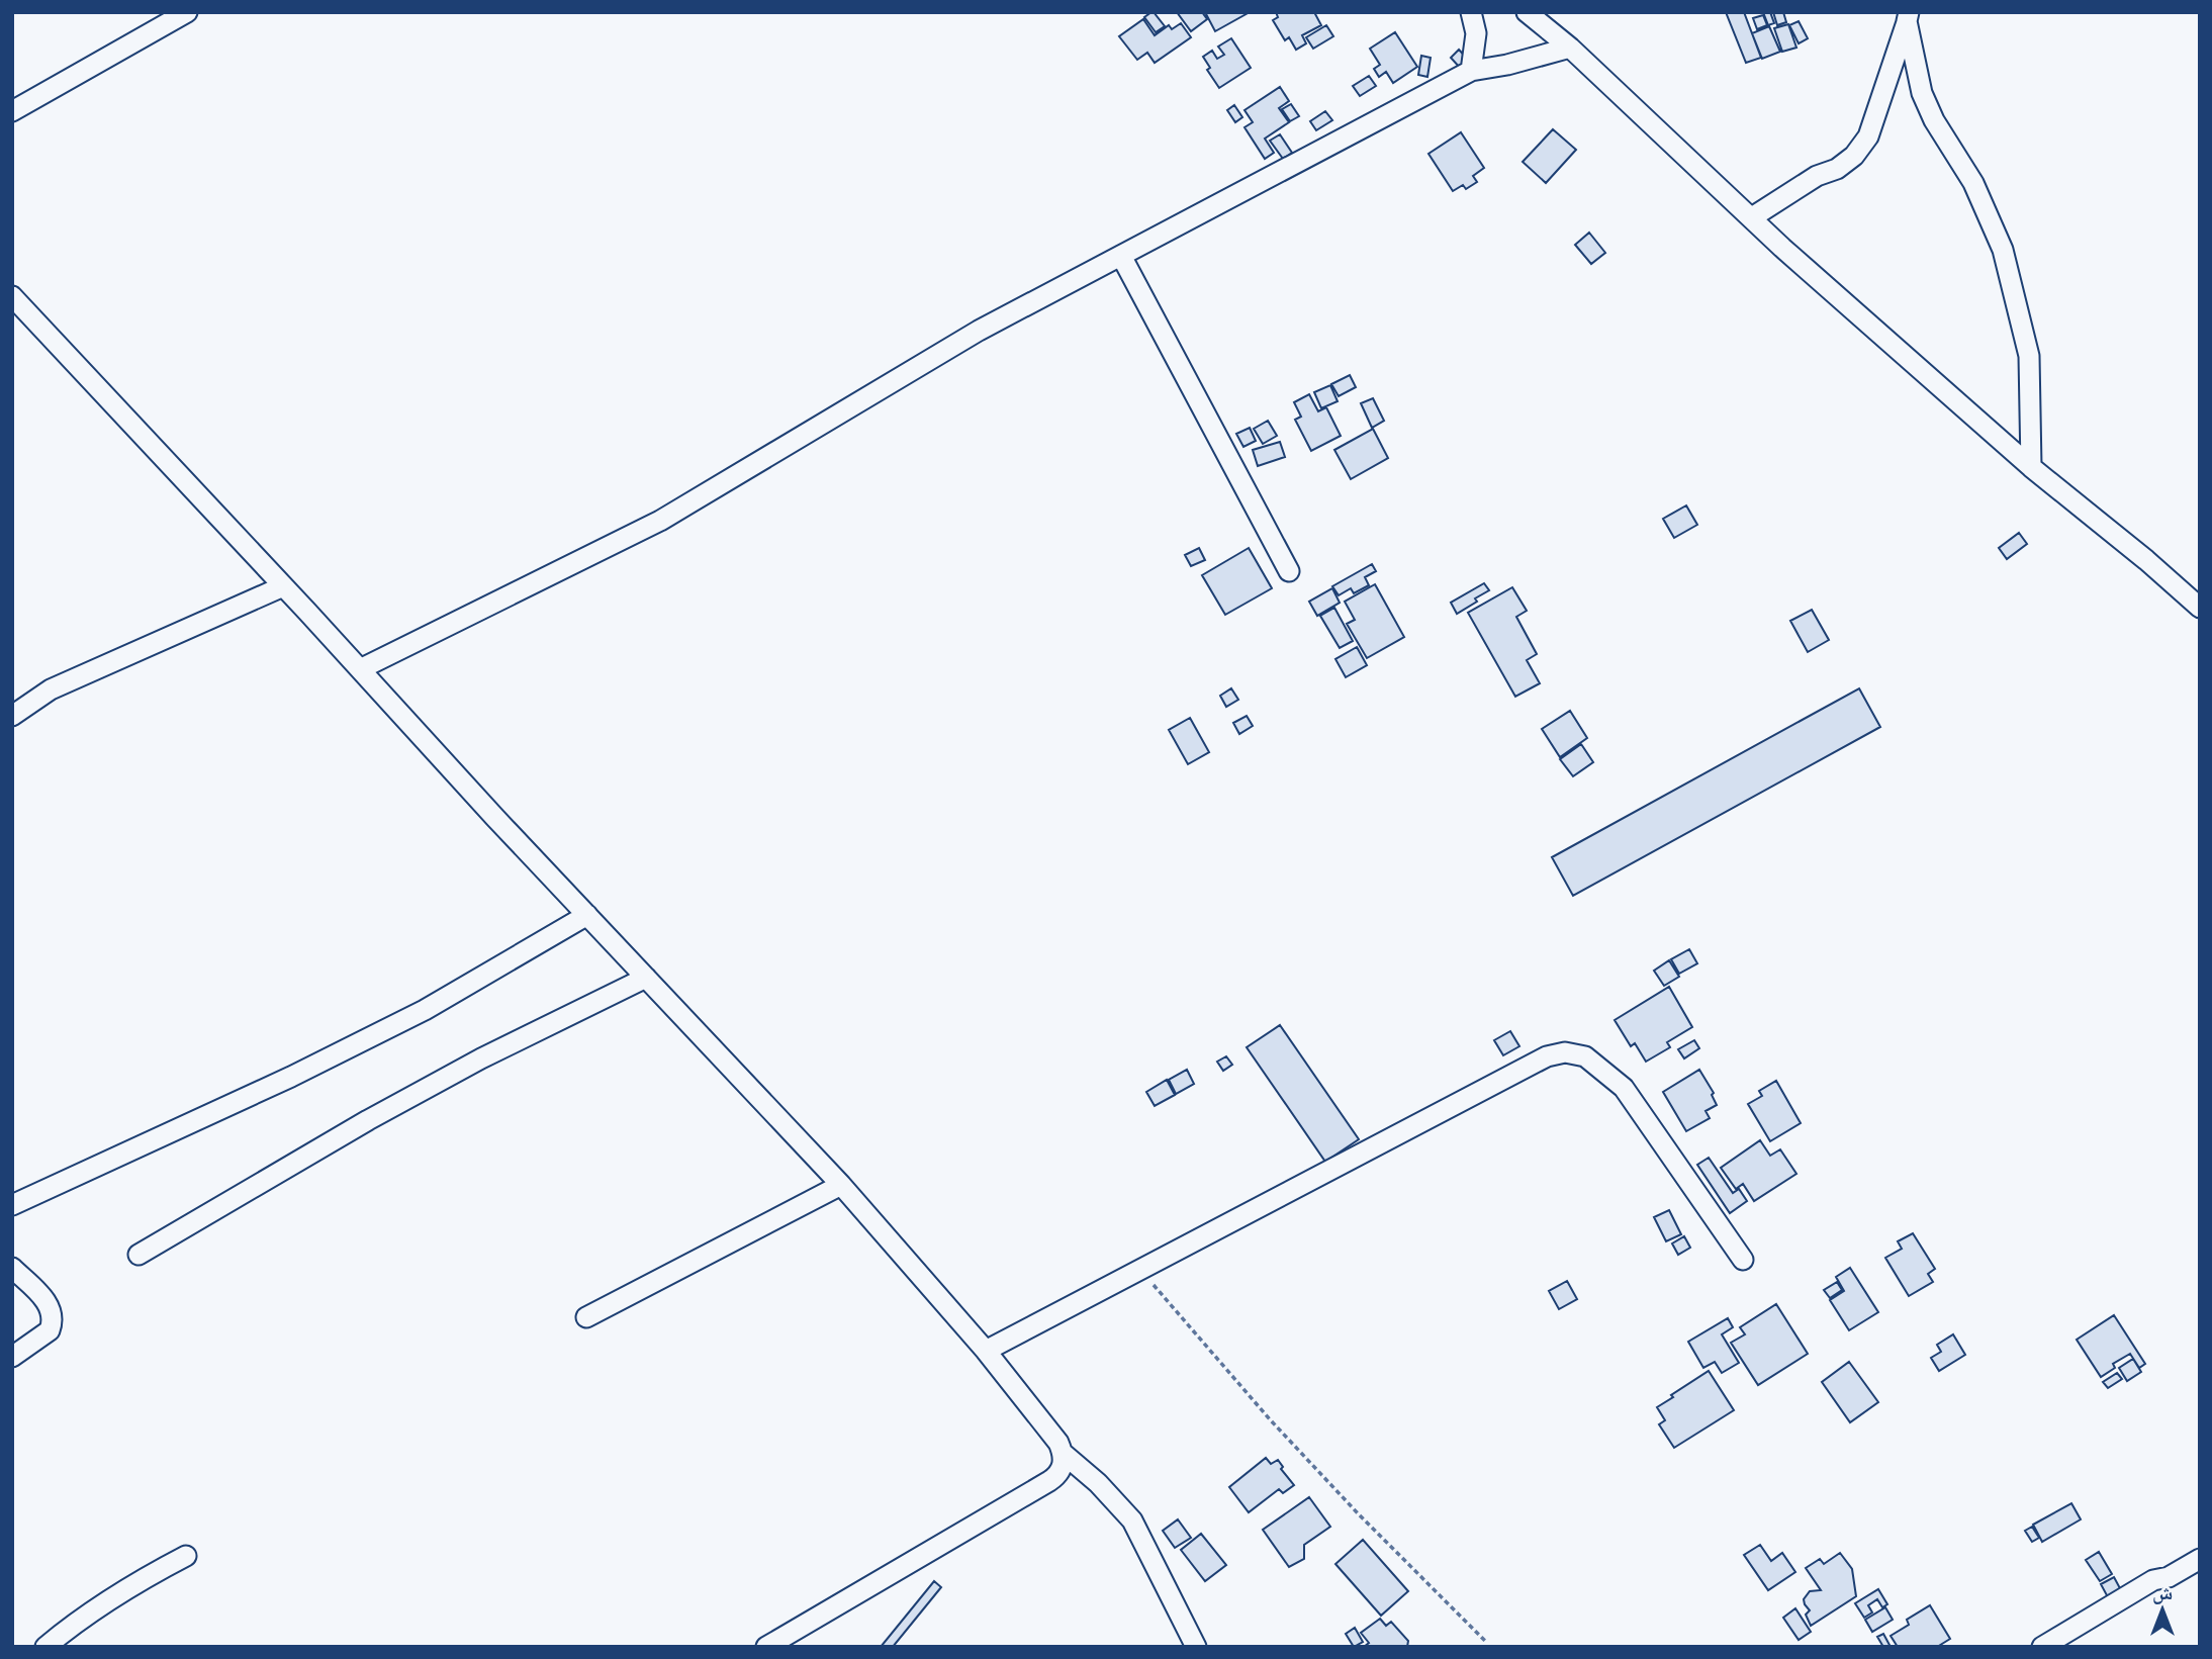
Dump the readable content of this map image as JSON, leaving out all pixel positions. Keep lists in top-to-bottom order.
{
  "north": "top"
}
